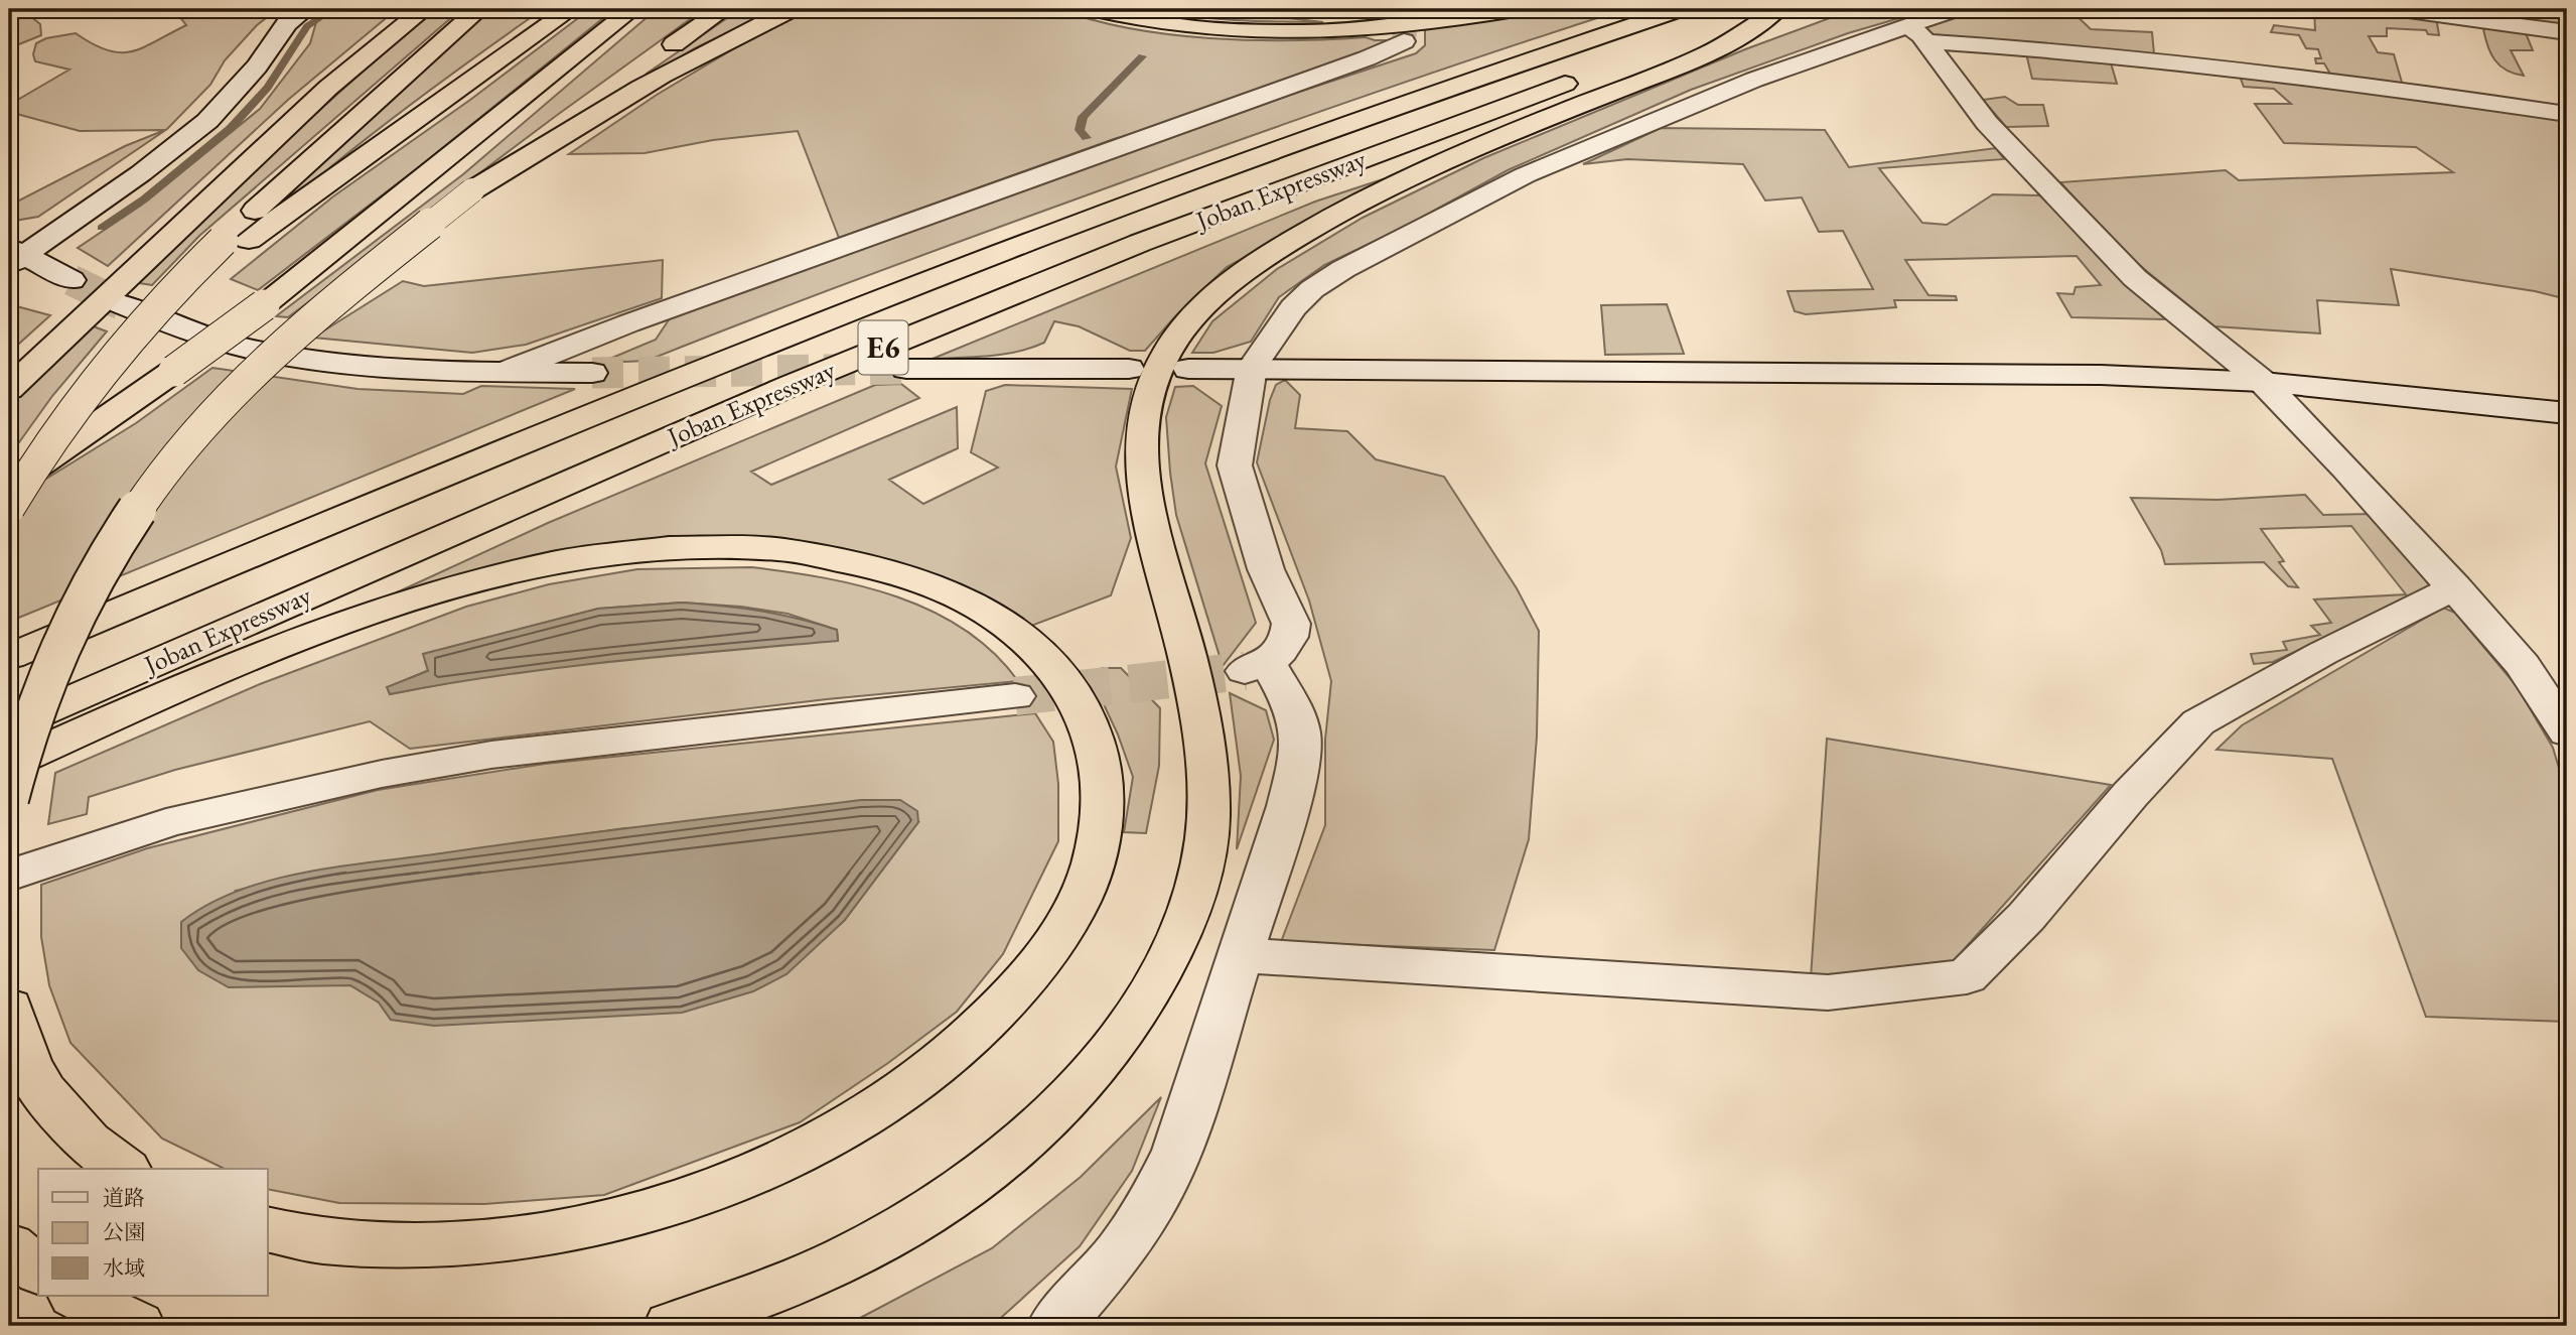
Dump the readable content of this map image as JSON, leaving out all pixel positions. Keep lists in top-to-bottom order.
{
  "streets": {
    "highway": ["Joban Expressway", "E6"]
  },
  "legend": ["道路", "公園", "水域"]
}
